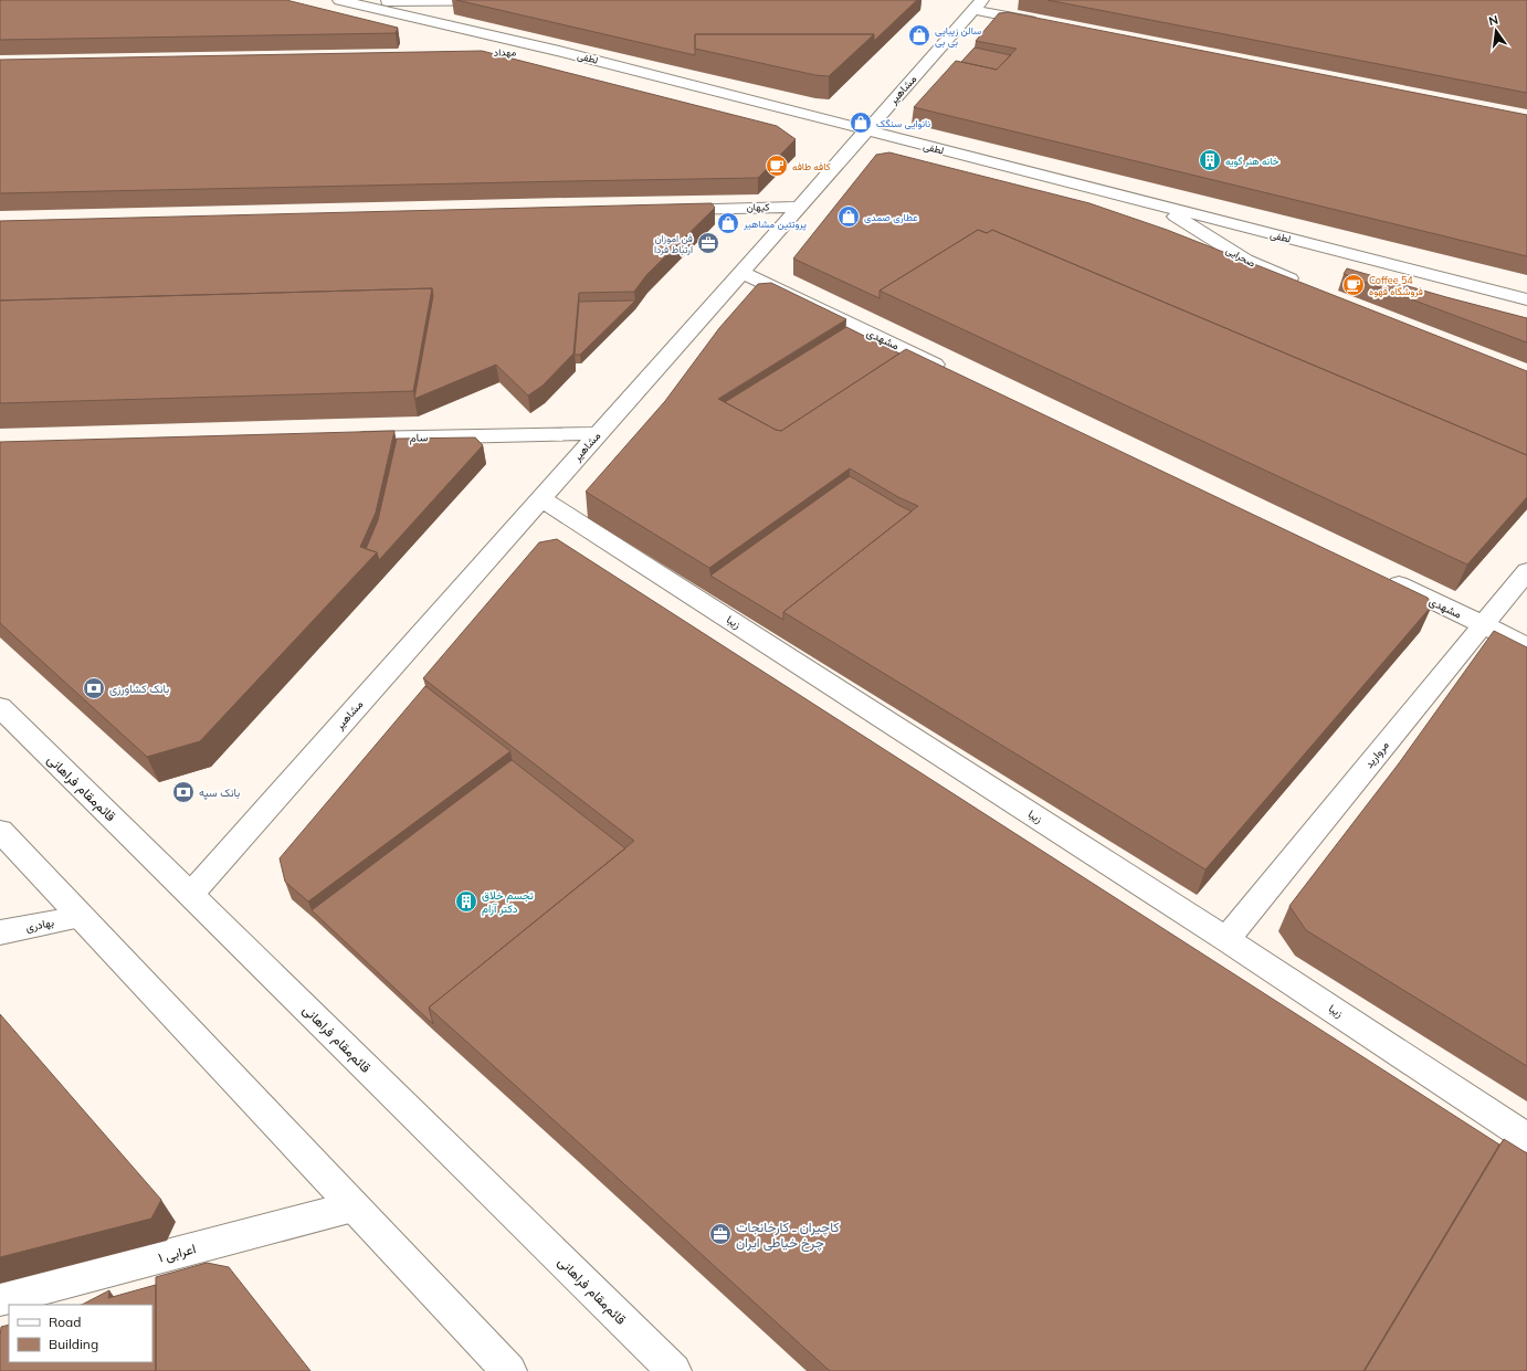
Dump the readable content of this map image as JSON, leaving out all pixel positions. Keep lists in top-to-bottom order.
{
  "streets": {
    "street": [
      "مهداد",
      "لطفی",
      "مشاهیر",
      "کیهان",
      "صحرایی",
      "مشهدی",
      "سام",
      "زیبا",
      "مروارید",
      "قائم‌مقام فراهانی",
      "بهادری",
      "اعرابی ۱"
    ]
  },
  "crossings": [
    ["مهداد", "لطفی"],
    ["لطفی", "مشاهیر"],
    ["لطفی", "صحرایی"],
    ["مشاهیر", "کیهان"],
    ["مشاهیر", "مشهدی"],
    ["مشاهیر", "سام"],
    ["مشاهیر", "زیبا"],
    ["مشاهیر", "قائم‌مقام فراهانی"],
    ["مشهدی", "مروارید"],
    ["زیبا", "مروارید"]
  ],
  "places": {
    "shop": [
      "سالن زیبایی بی بی",
      "نانوایی سنگک",
      "عطاری صمدی",
      "پروتئین مشاهیر"
    ],
    "building": ["خانه هنر گویه", "تجسم خلاق دکتر آرام"],
    "cafe": ["کافه طافه", "Coffee 54 فروشگاه قهوه"],
    "office": ["فن اموزان ارتباط فردا", "کاچیران ـ کارخانجات چرخ خیاطی ایران"],
    "bank": ["بانک کشاورزی", "بانک سپه"]
  },
  "legend": ["Road", "Building"],
  "north": "top"
}
